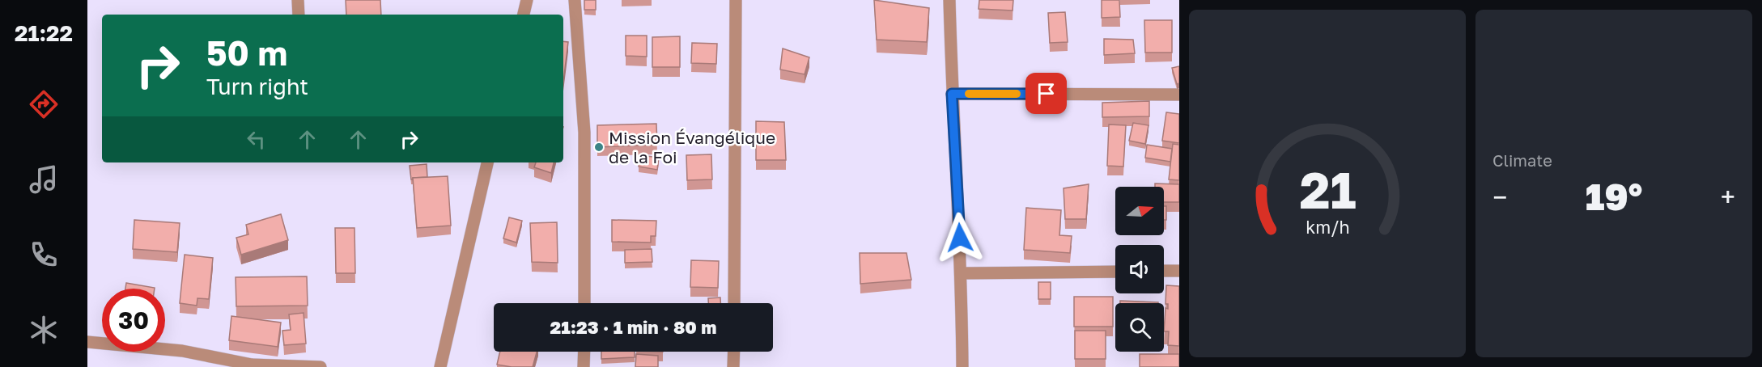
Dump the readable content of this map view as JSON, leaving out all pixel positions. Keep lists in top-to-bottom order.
{
  "places": ["Mission Évangélique de la Foi"],
  "north": "right",
  "page": {
    "tabs": "21:22",
    "tile": "Climate",
    "turn": ["50 m", "Turn right"],
    "heat": ["−", "19°", "+"],
    "limit": "30",
    "trip": "21:23 · 1 min · 80 m",
    "gauge": ["21", "km/h"]
  }
}
